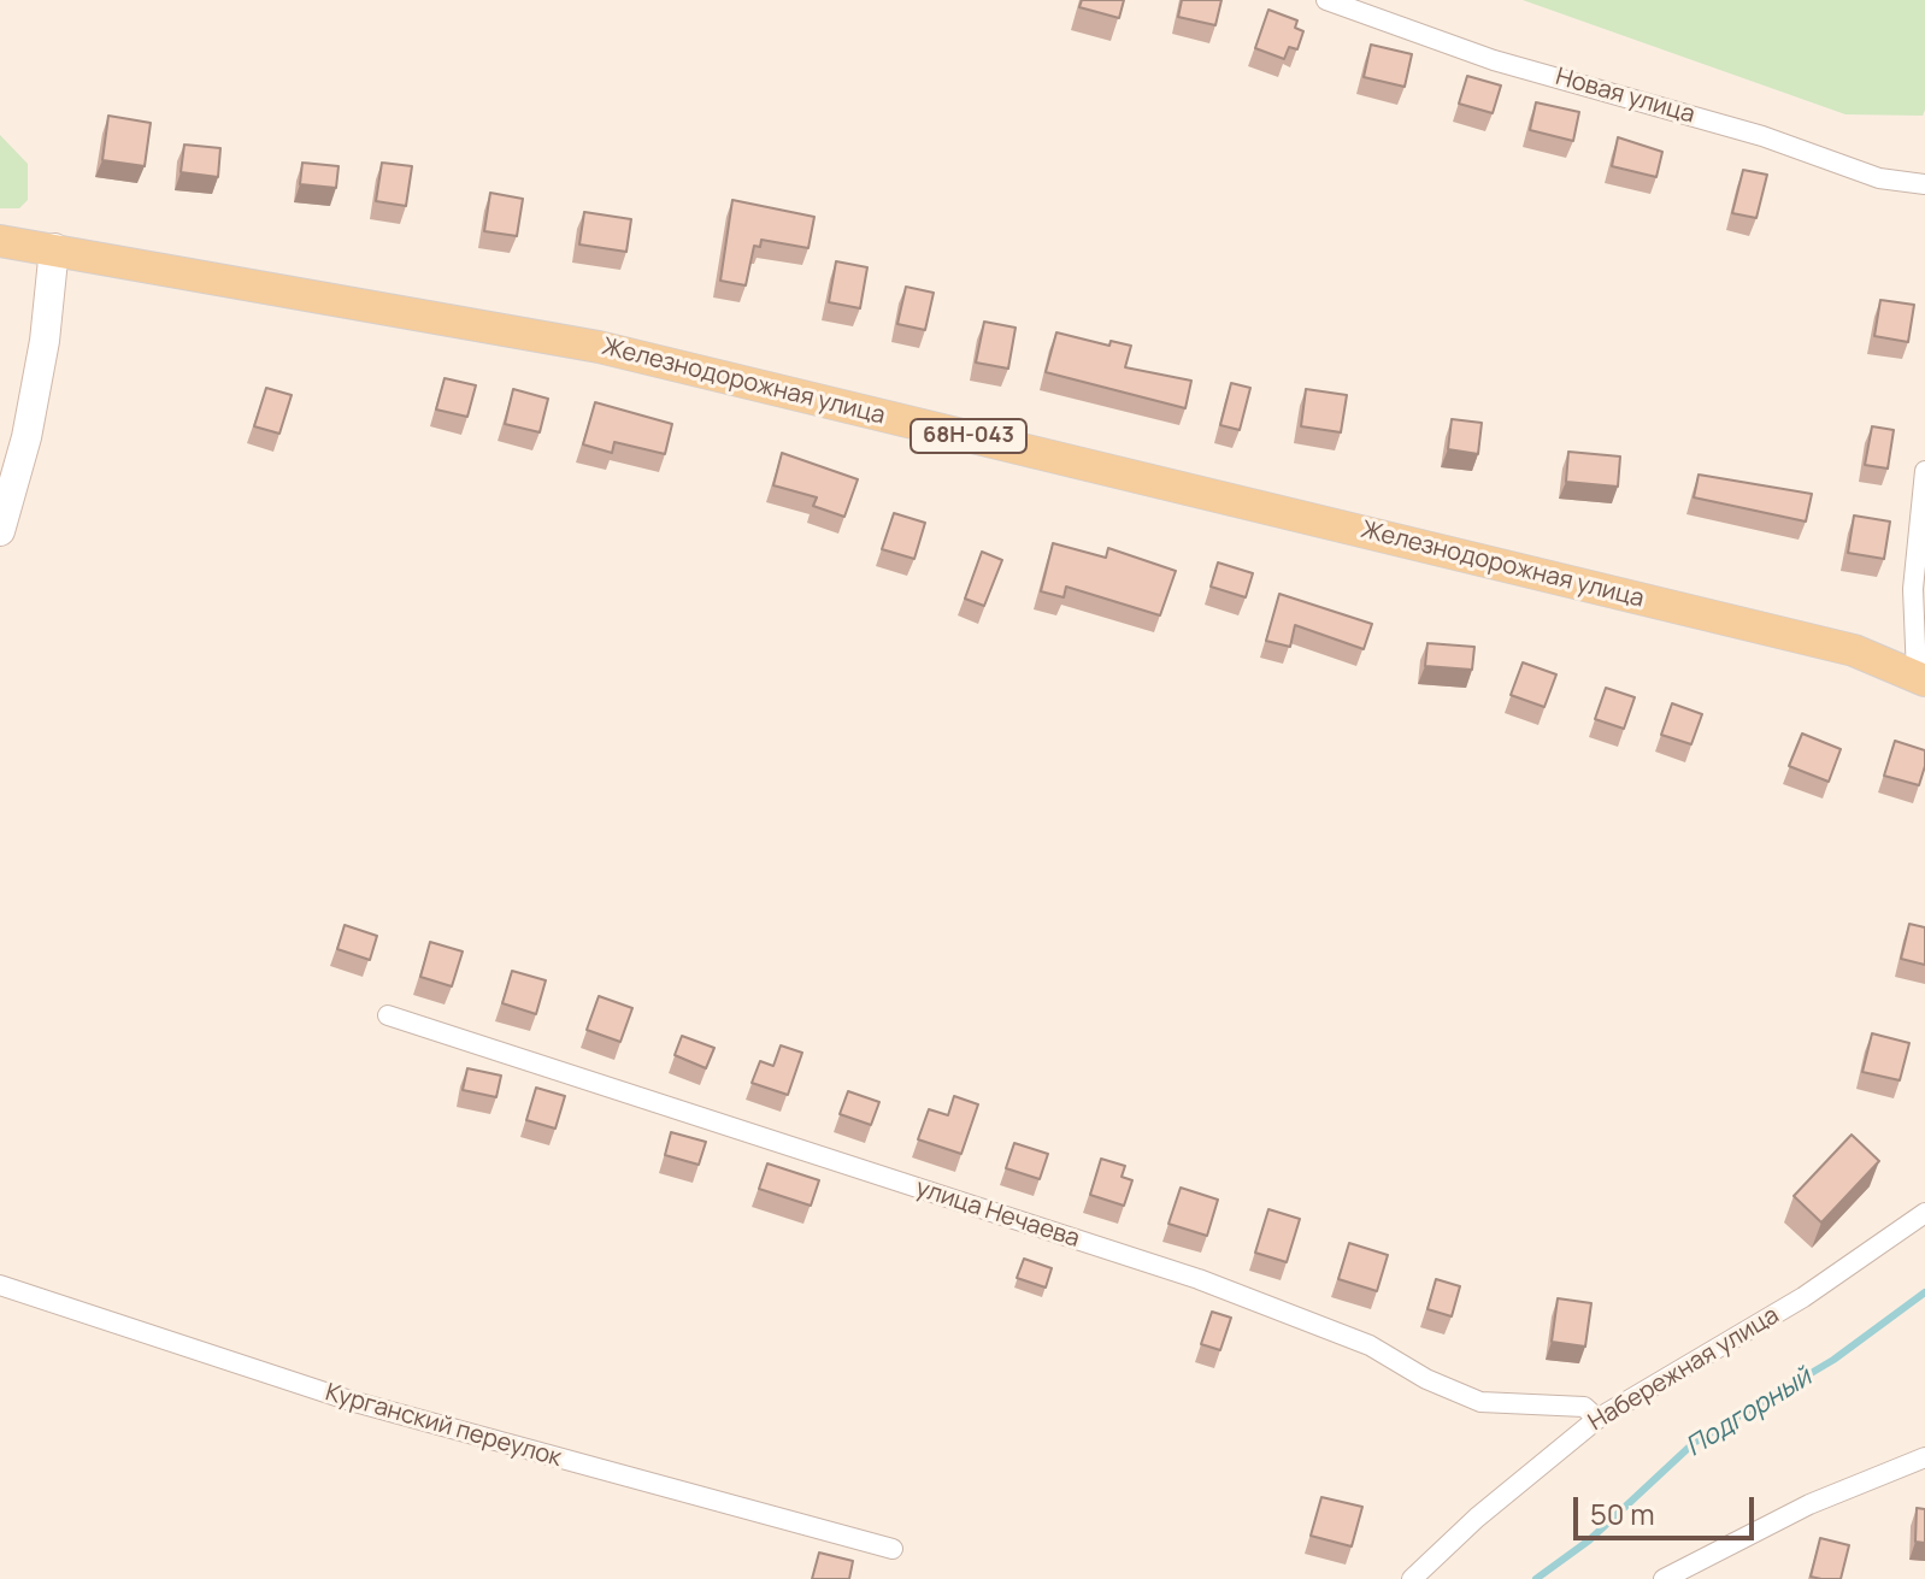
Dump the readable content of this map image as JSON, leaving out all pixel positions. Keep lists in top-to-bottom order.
{
  "streets": {
    "main road": ["Железнодорожная улица", "68Н-043"],
    "street": [
      "Новая улица",
      "улица Нечаева",
      "Набережная улица",
      "Курганский переулок"
    ]
  },
  "crossings": [
    ["улица Нечаева", "Набережная улица"]
  ],
  "water": ["Подгорный"],
  "scale_bar": "50 m"
}
